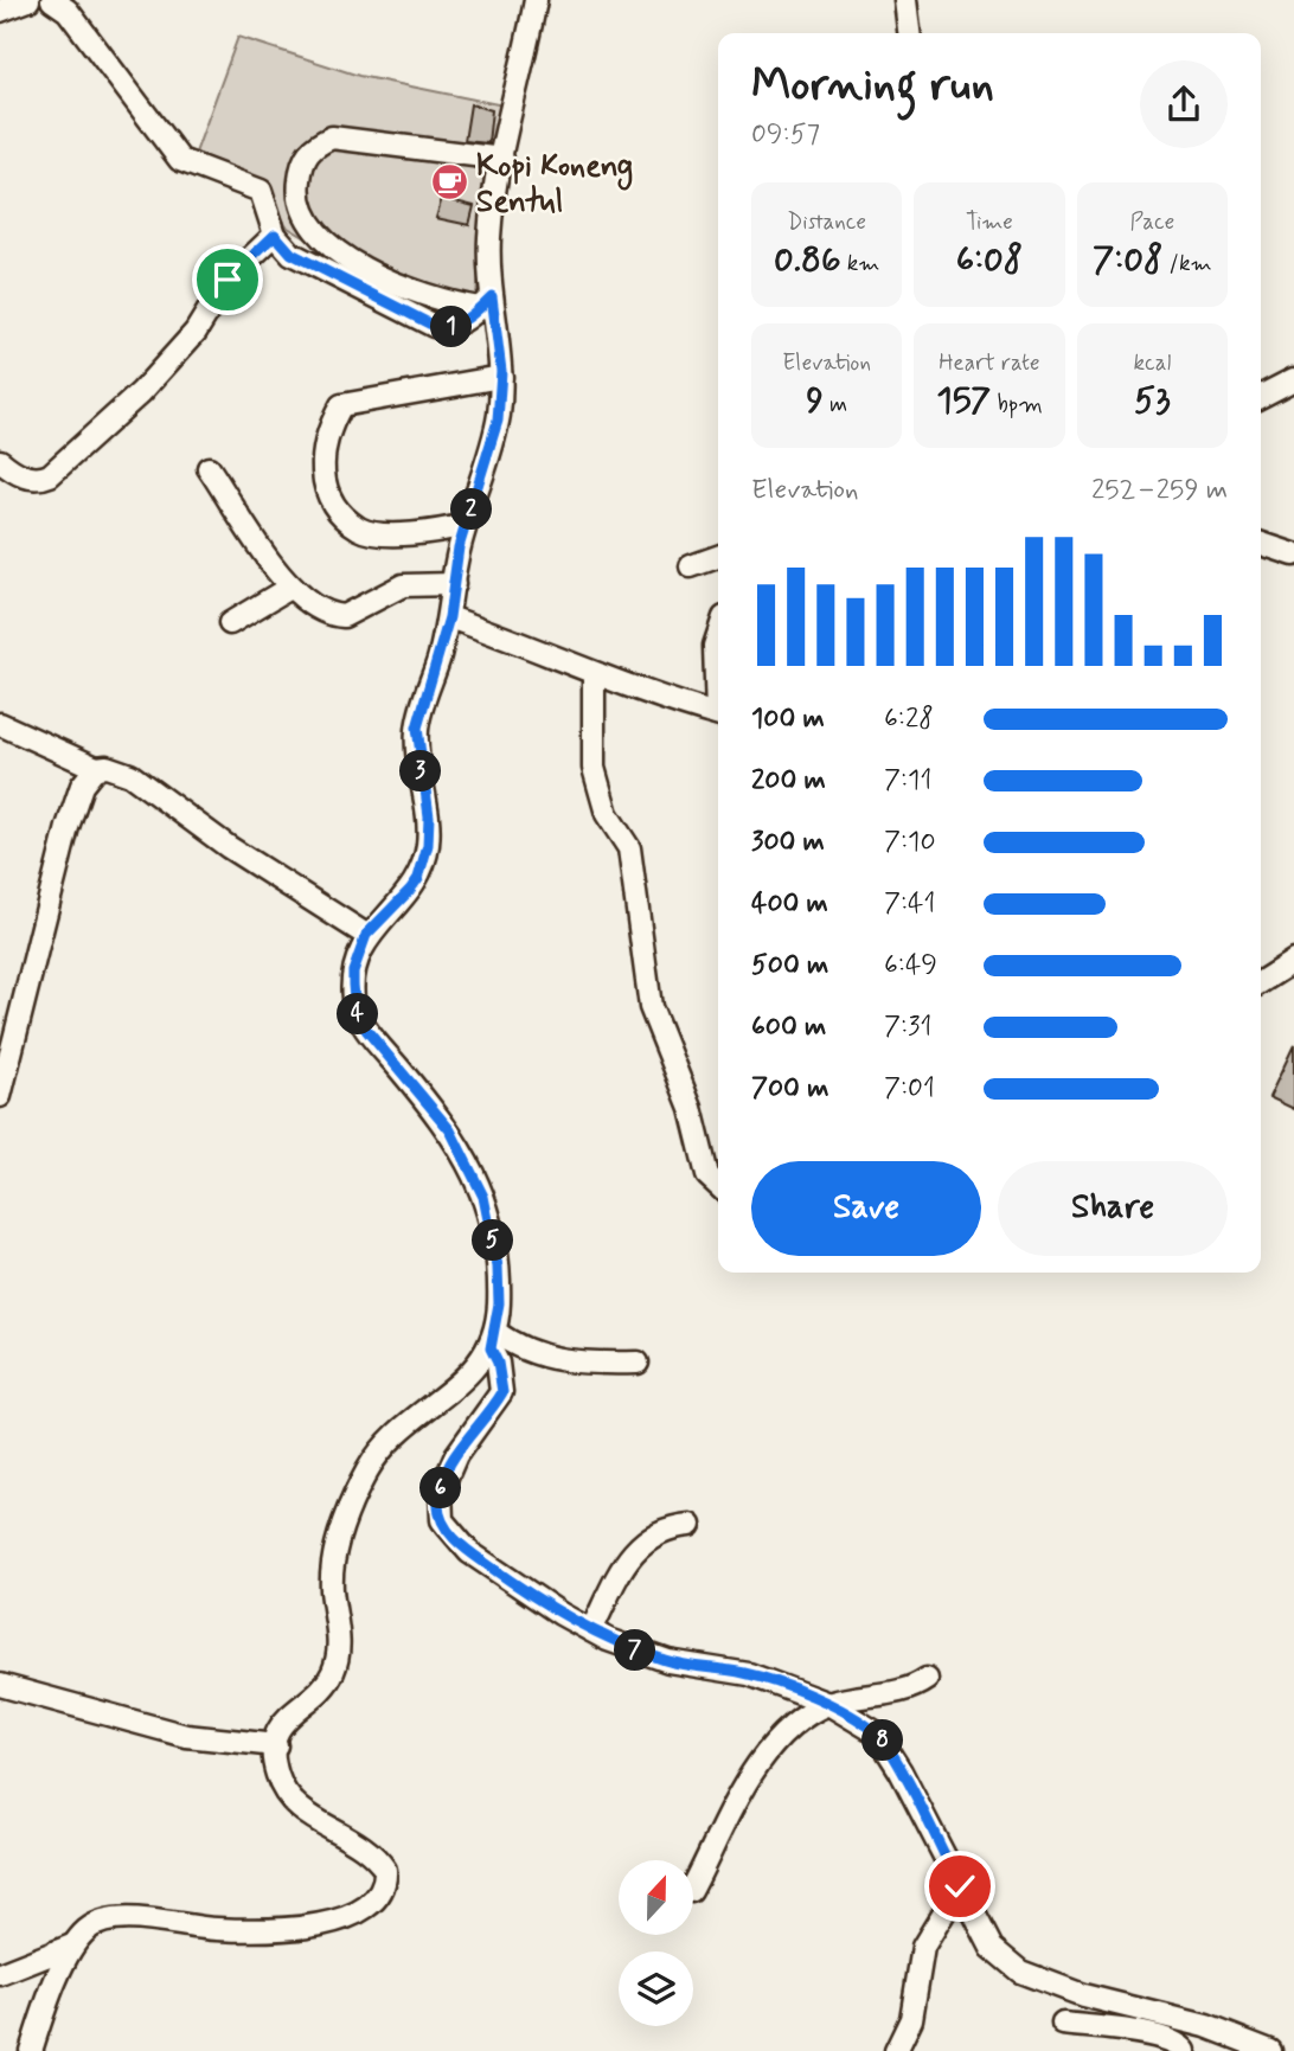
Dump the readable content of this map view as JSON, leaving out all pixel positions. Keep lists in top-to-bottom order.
{
  "places": {
    "cafe": ["Kopi Koneng Sentul"]
  },
  "north": "top",
  "page": {
    "heading": ["Morning run", "09:57"],
    "stats": [
      ["Distance", "0.86 km"],
      ["Time", "6:08"],
      ["Pace", "7:08 /km"],
      ["Elevation", "9 m"],
      ["Heart rate", "157 bpm"],
      ["kcal", "53"]
    ],
    "pins": [
      "1",
      "2",
      "3",
      "4",
      "5",
      "6",
      "7",
      "8"
    ],
    "chart": ["Elevation", "252–259 m"],
    "list": [
      {
        "name": "100 m",
        "note": "6:28"
      },
      {
        "name": "200 m",
        "note": "7:11"
      },
      {
        "name": "300 m",
        "note": "7:10"
      },
      {
        "name": "400 m",
        "note": "7:41"
      },
      {
        "name": "500 m",
        "note": "6:49"
      },
      {
        "name": "600 m",
        "note": "7:31"
      },
      {
        "name": "700 m",
        "note": "7:01"
      }
    ],
    "buttons": ["Save", "Share"]
  }
}
